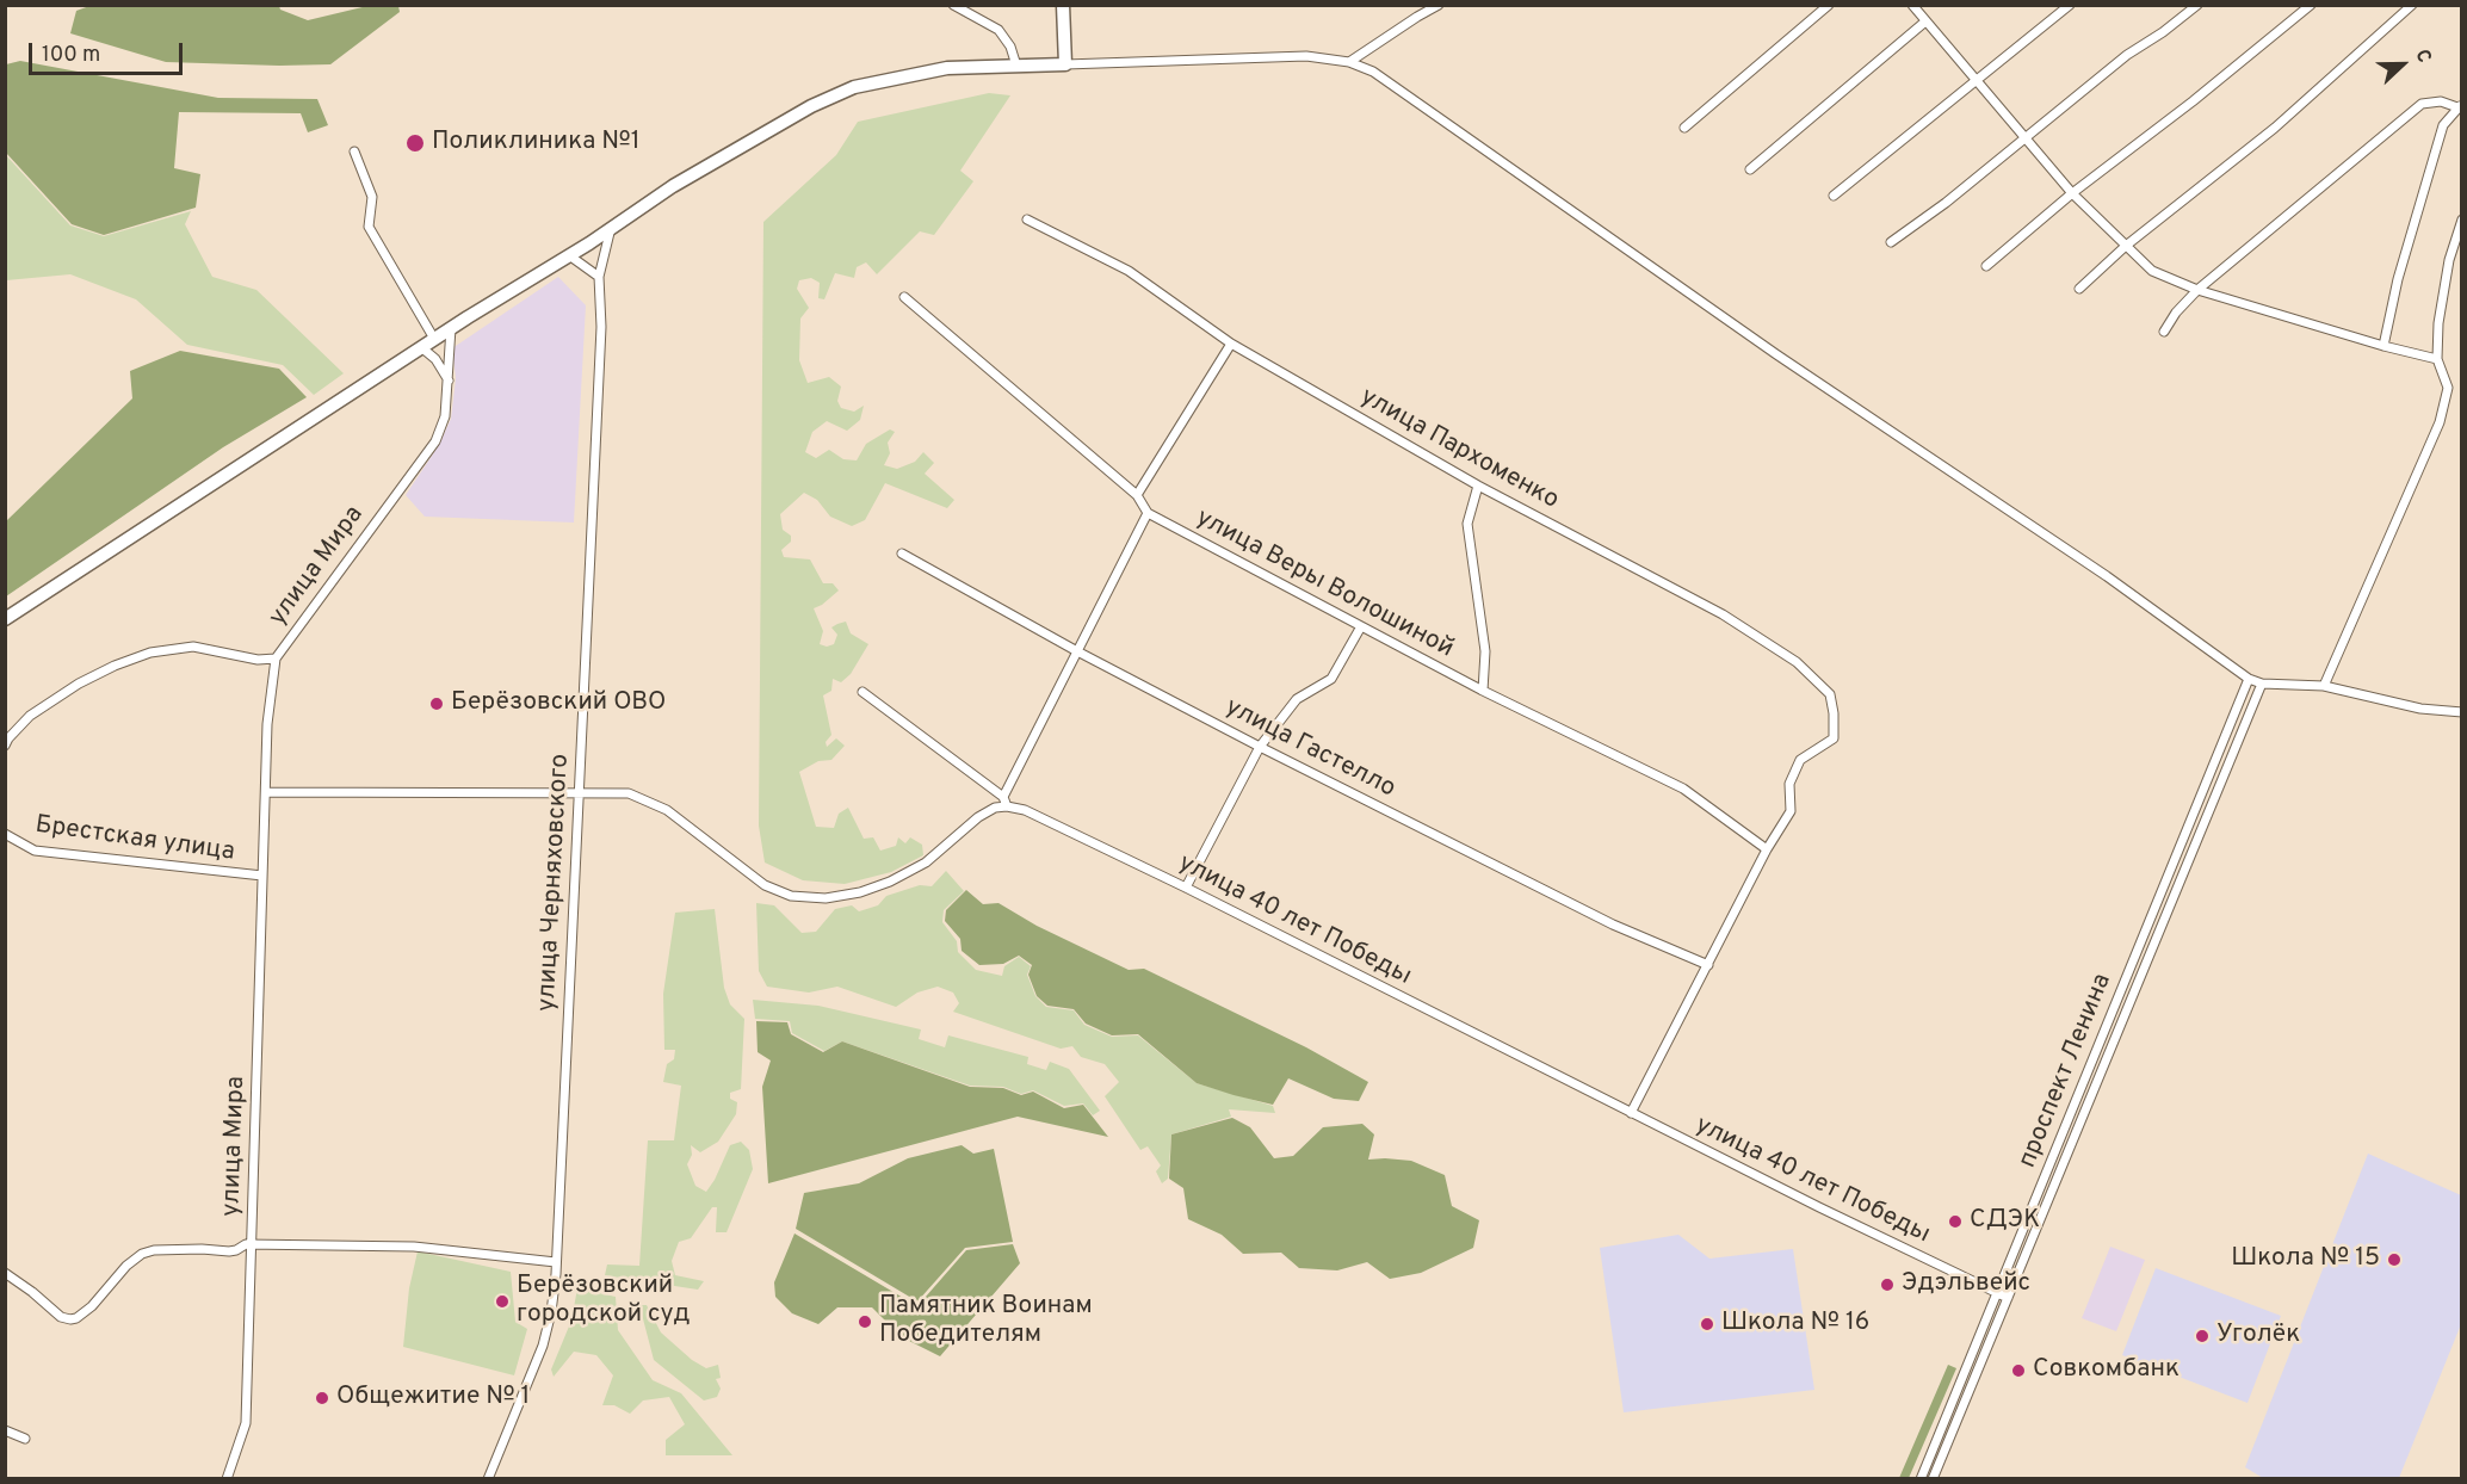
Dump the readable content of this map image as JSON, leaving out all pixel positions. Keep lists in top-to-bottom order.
{
  "streets": {
    "street": [
      "улица Пархоменко",
      "улица Мира",
      "улица Веры Волошиной",
      "улица Гастелло",
      "Брестская улица",
      "улица Черняховского",
      "улица 40 лет Победы",
      "проспект Ленина"
    ]
  },
  "crossings": [
    ["улица Пархоменко", "улица Веры Волошиной"],
    ["улица Мира", "Брестская улица"],
    ["улица Мира", "улица Черняховского"],
    ["улица 40 лет Победы", "проспект Ленина"]
  ],
  "places": [
    "Поликлиника №1",
    "Берёзовский ОВО",
    "СДЭК",
    "Школа № 15",
    "Эдэльвейс",
    "Берёзовский городской суд",
    "Памятник Воинам Победителям",
    "Школа № 16",
    "Уголёк",
    "Совкомбанк",
    "Общежитие № 1"
  ],
  "scale_bar": "100 m",
  "north": "right"
}
